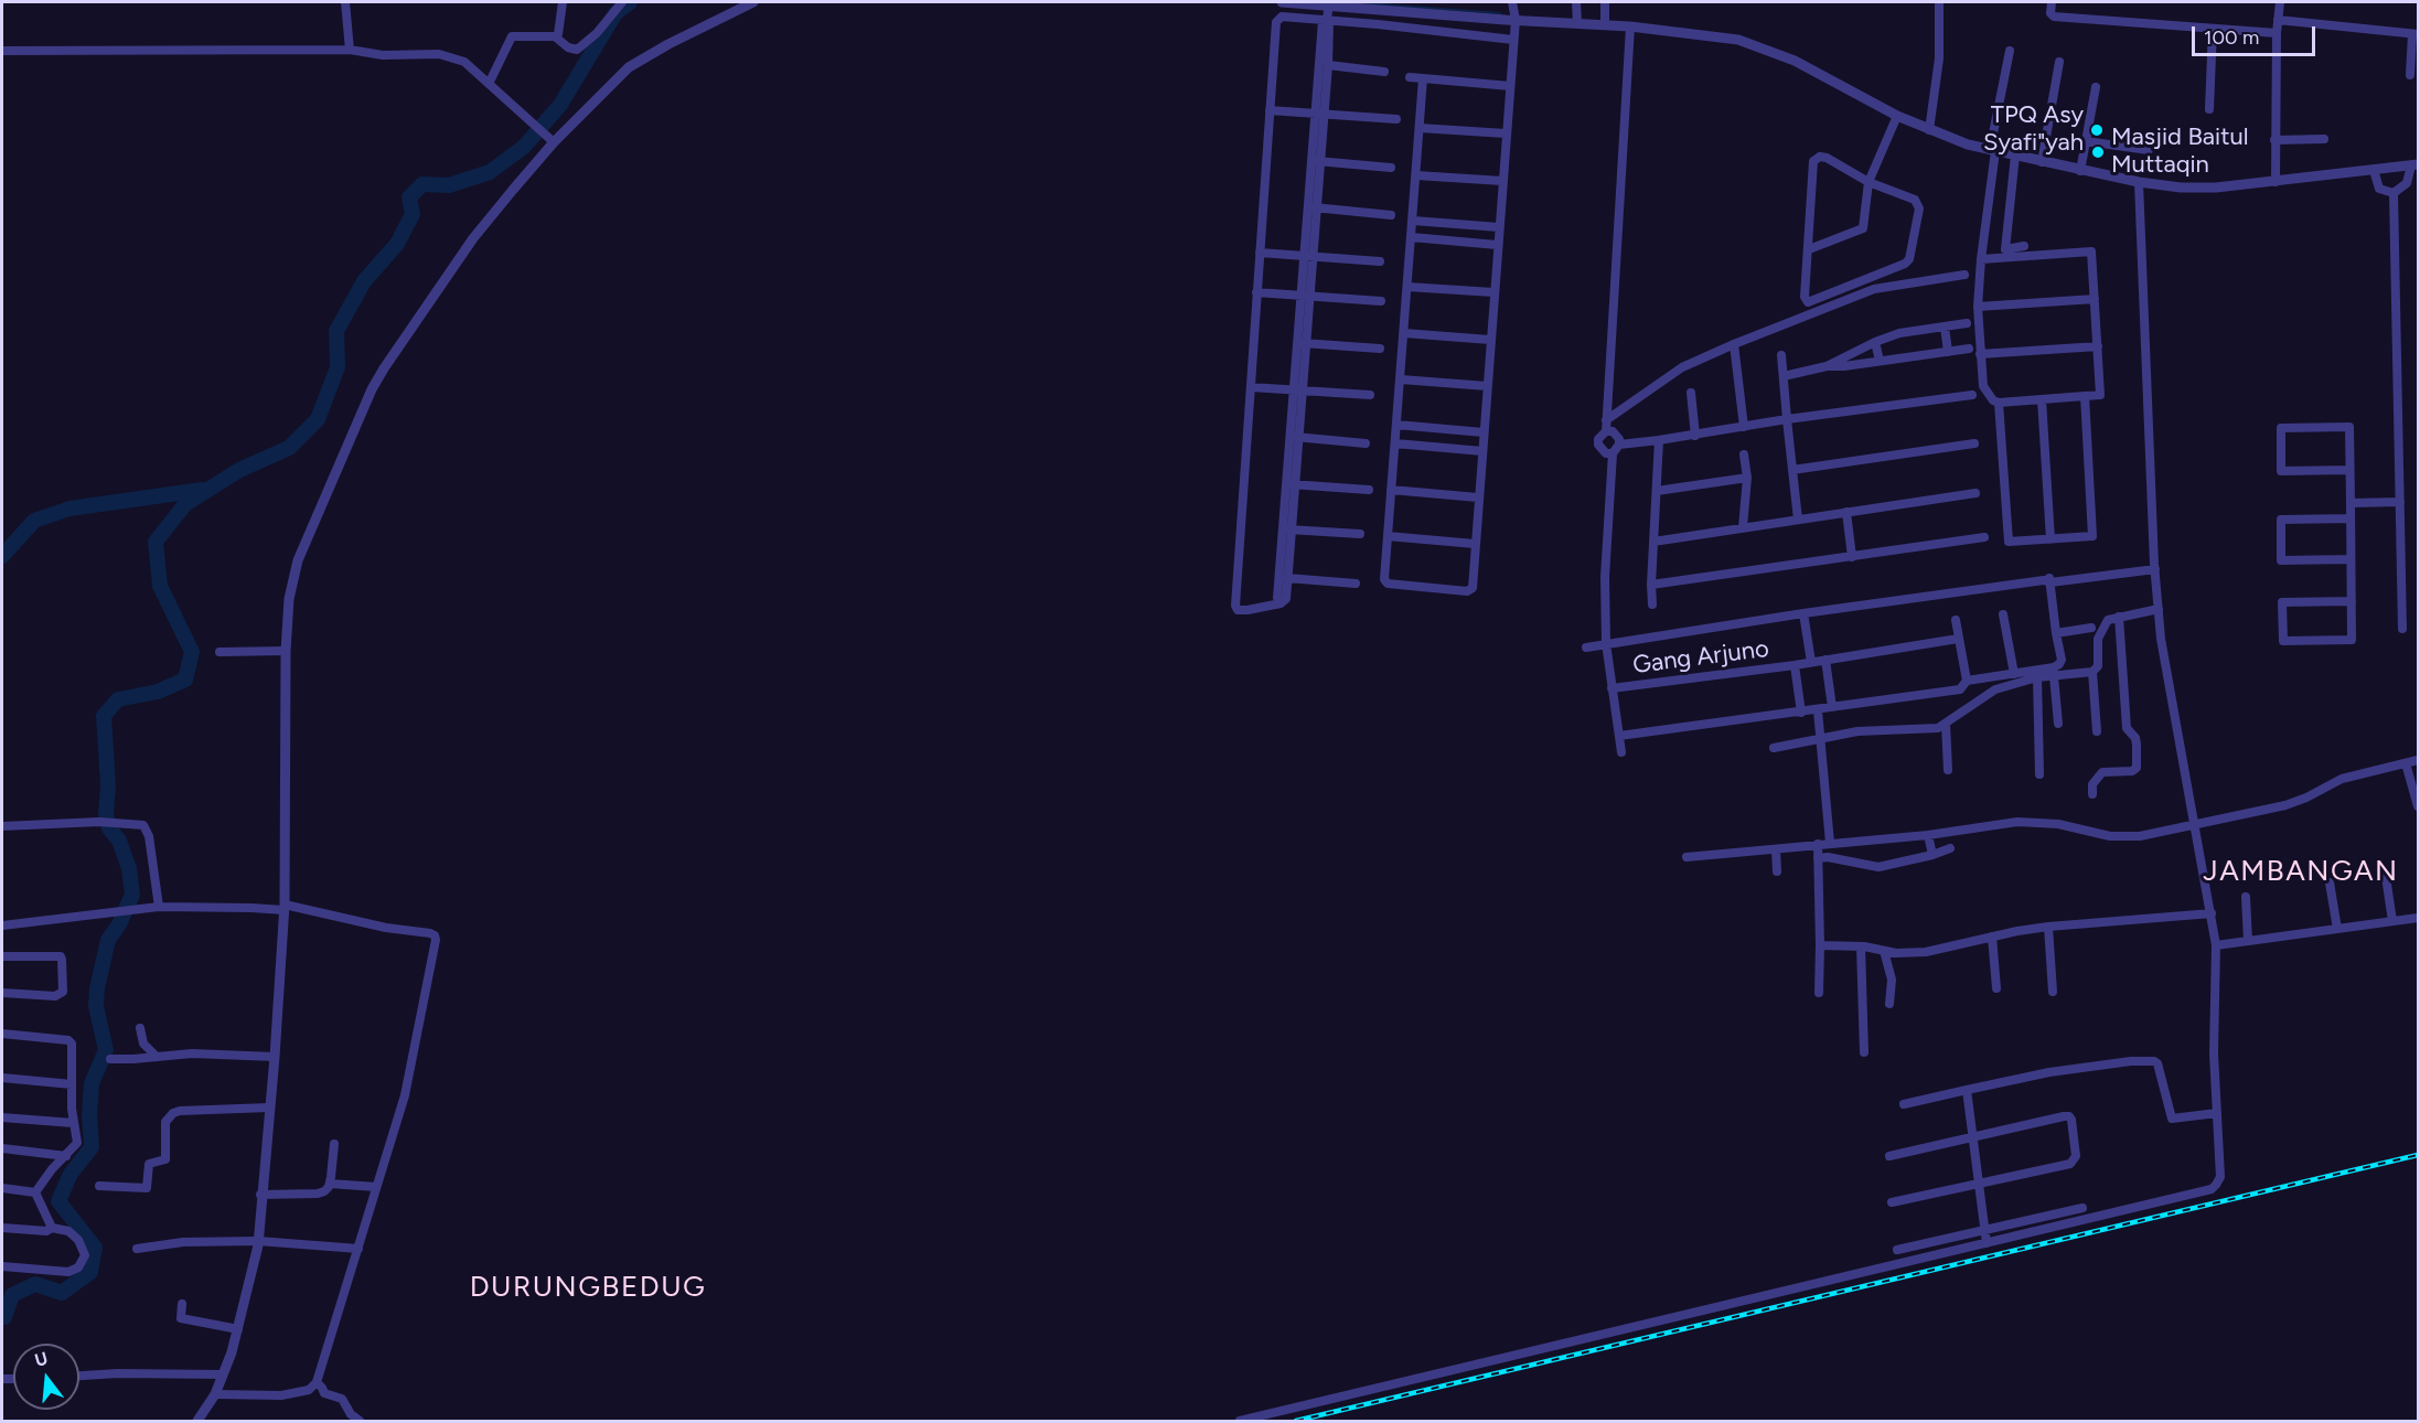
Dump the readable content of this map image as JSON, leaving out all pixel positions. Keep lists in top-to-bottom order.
{
  "streets": {
    "street": ["Gang Arjuno"]
  },
  "districts": ["JAMBANGAN", "DURUNGBEDUG"],
  "places": ["TPQ Asy Syafi\"yah", "Masjid Baitul Muttaqin"],
  "scale_bar": "100 m",
  "north": "top"
}
